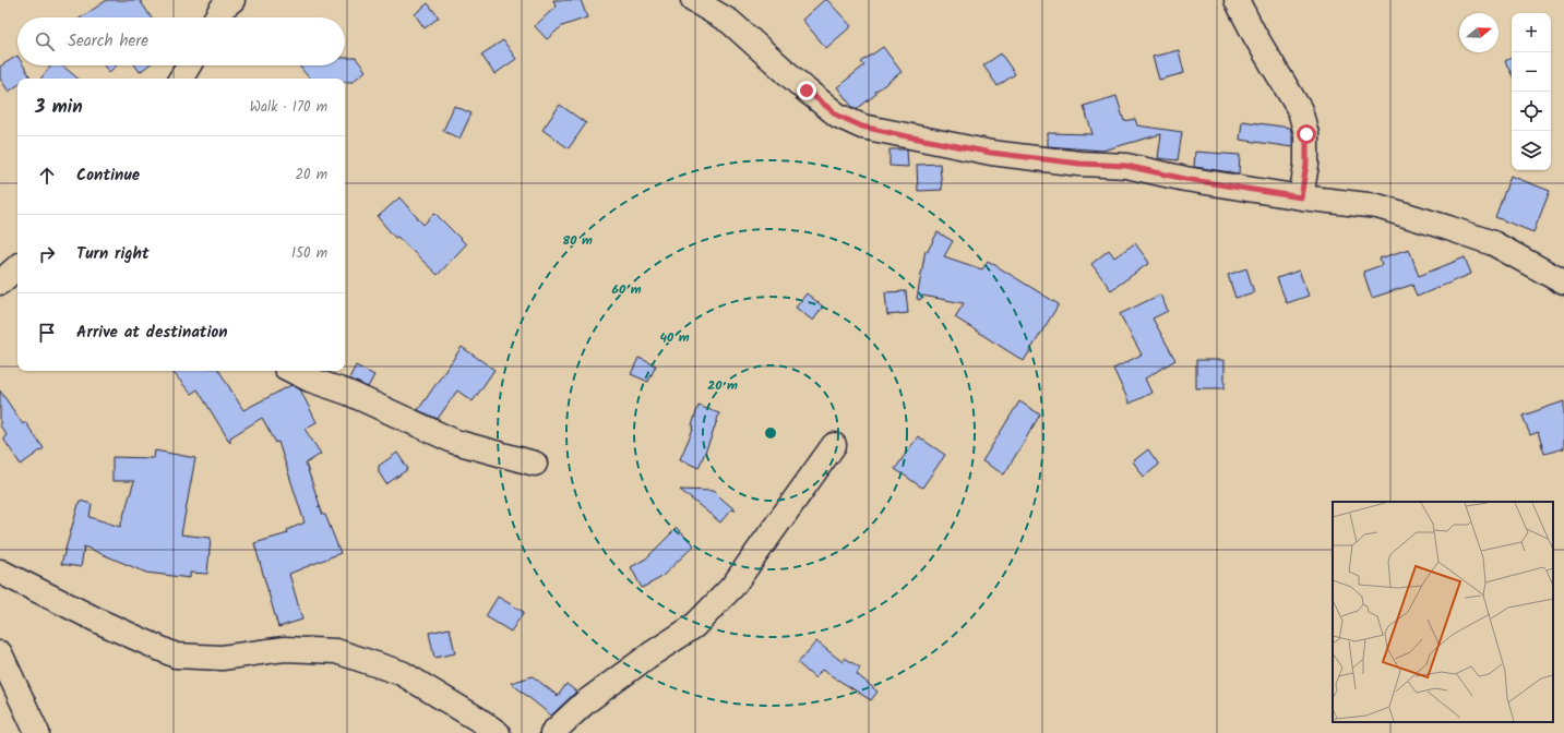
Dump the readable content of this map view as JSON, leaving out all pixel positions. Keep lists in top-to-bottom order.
{
  "north": "right",
  "page": {
    "map_buttons": ["+", "−"],
    "search": "Search here",
    "heading": ["3 min", "Walk · 170 m"],
    "list": [
      ["Continue", "20 m"],
      ["Turn right", "150 m"],
      "Arrive at destination"
    ]
  },
  "rings": [
    "80 m",
    "60 m",
    "40 m",
    "20 m"
  ]
}
